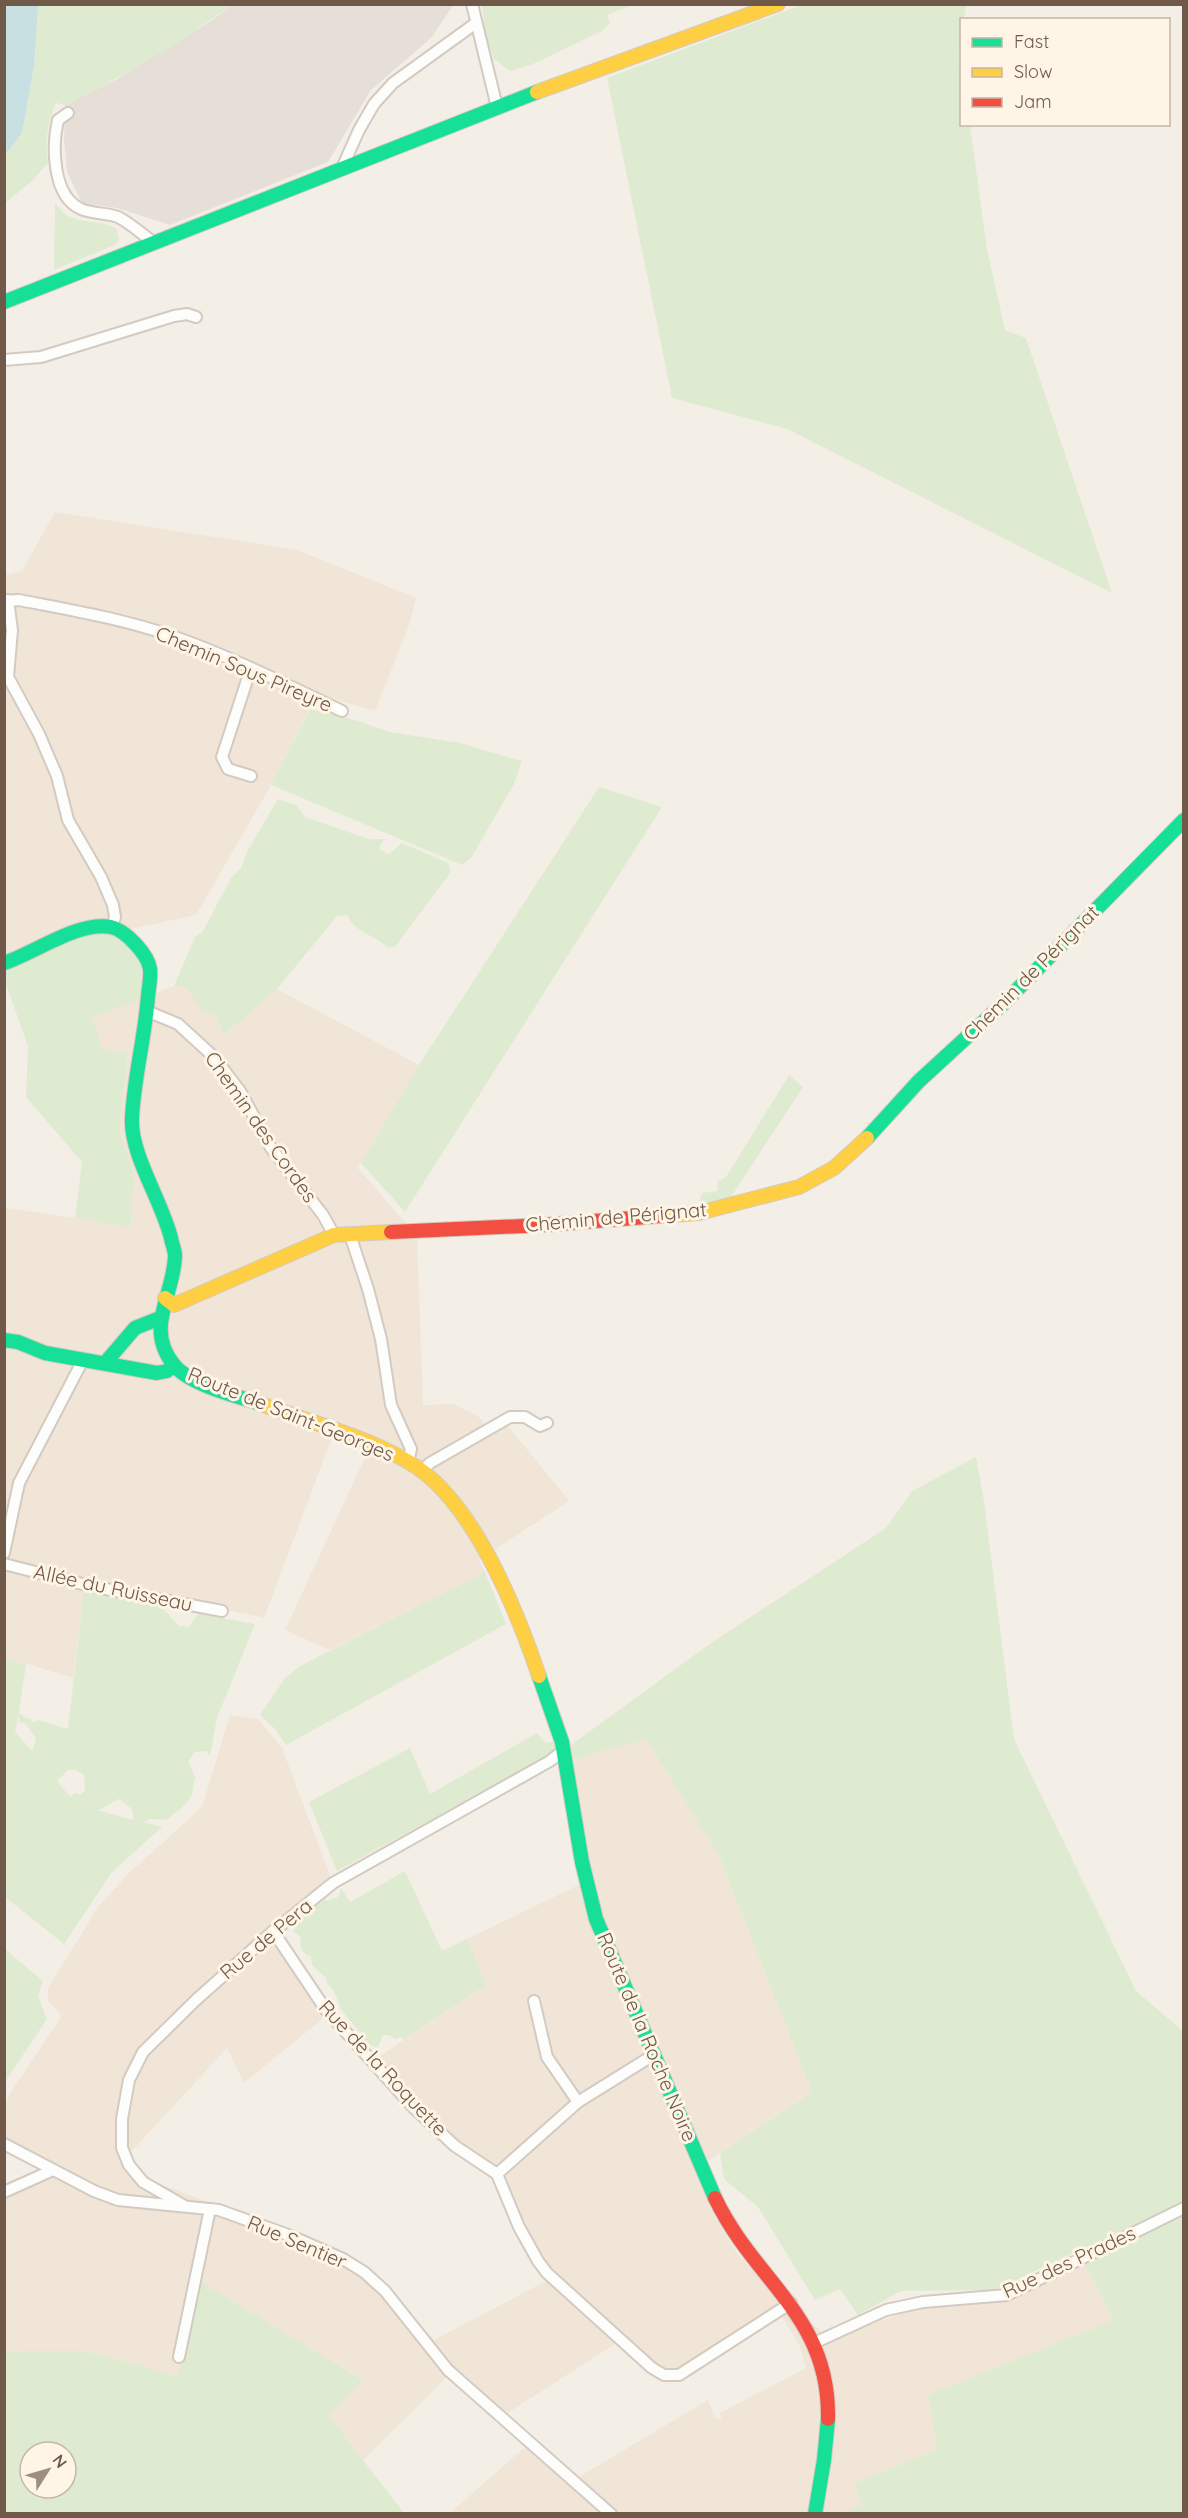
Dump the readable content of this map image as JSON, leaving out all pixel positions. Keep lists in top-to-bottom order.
{
  "streets": {
    "street": [
      "Chemin Sous Pireyre",
      "Chemin de Pérignat",
      "Chemin des Cordes",
      "Route de Saint-Georges",
      "Allée du Ruisseau",
      "Rue de Pera",
      "Route de la Roche Noire",
      "Rue de la Roquette",
      "Rue Sentier",
      "Rue des Prades"
    ]
  },
  "crossings": [
    ["Chemin de Pérignat", "Chemin des Cordes"],
    ["Route de Saint-Georges", "Route de la Roche Noire"],
    ["Rue de Pera", "Route de la Roche Noire"],
    ["Rue de Pera", "Rue de la Roquette"],
    ["Rue de Pera", "Rue Sentier"],
    ["Route de la Roche Noire", "Rue des Prades"]
  ],
  "legend": ["Fast", "Slow", "Jam"],
  "north": "top right"
}
